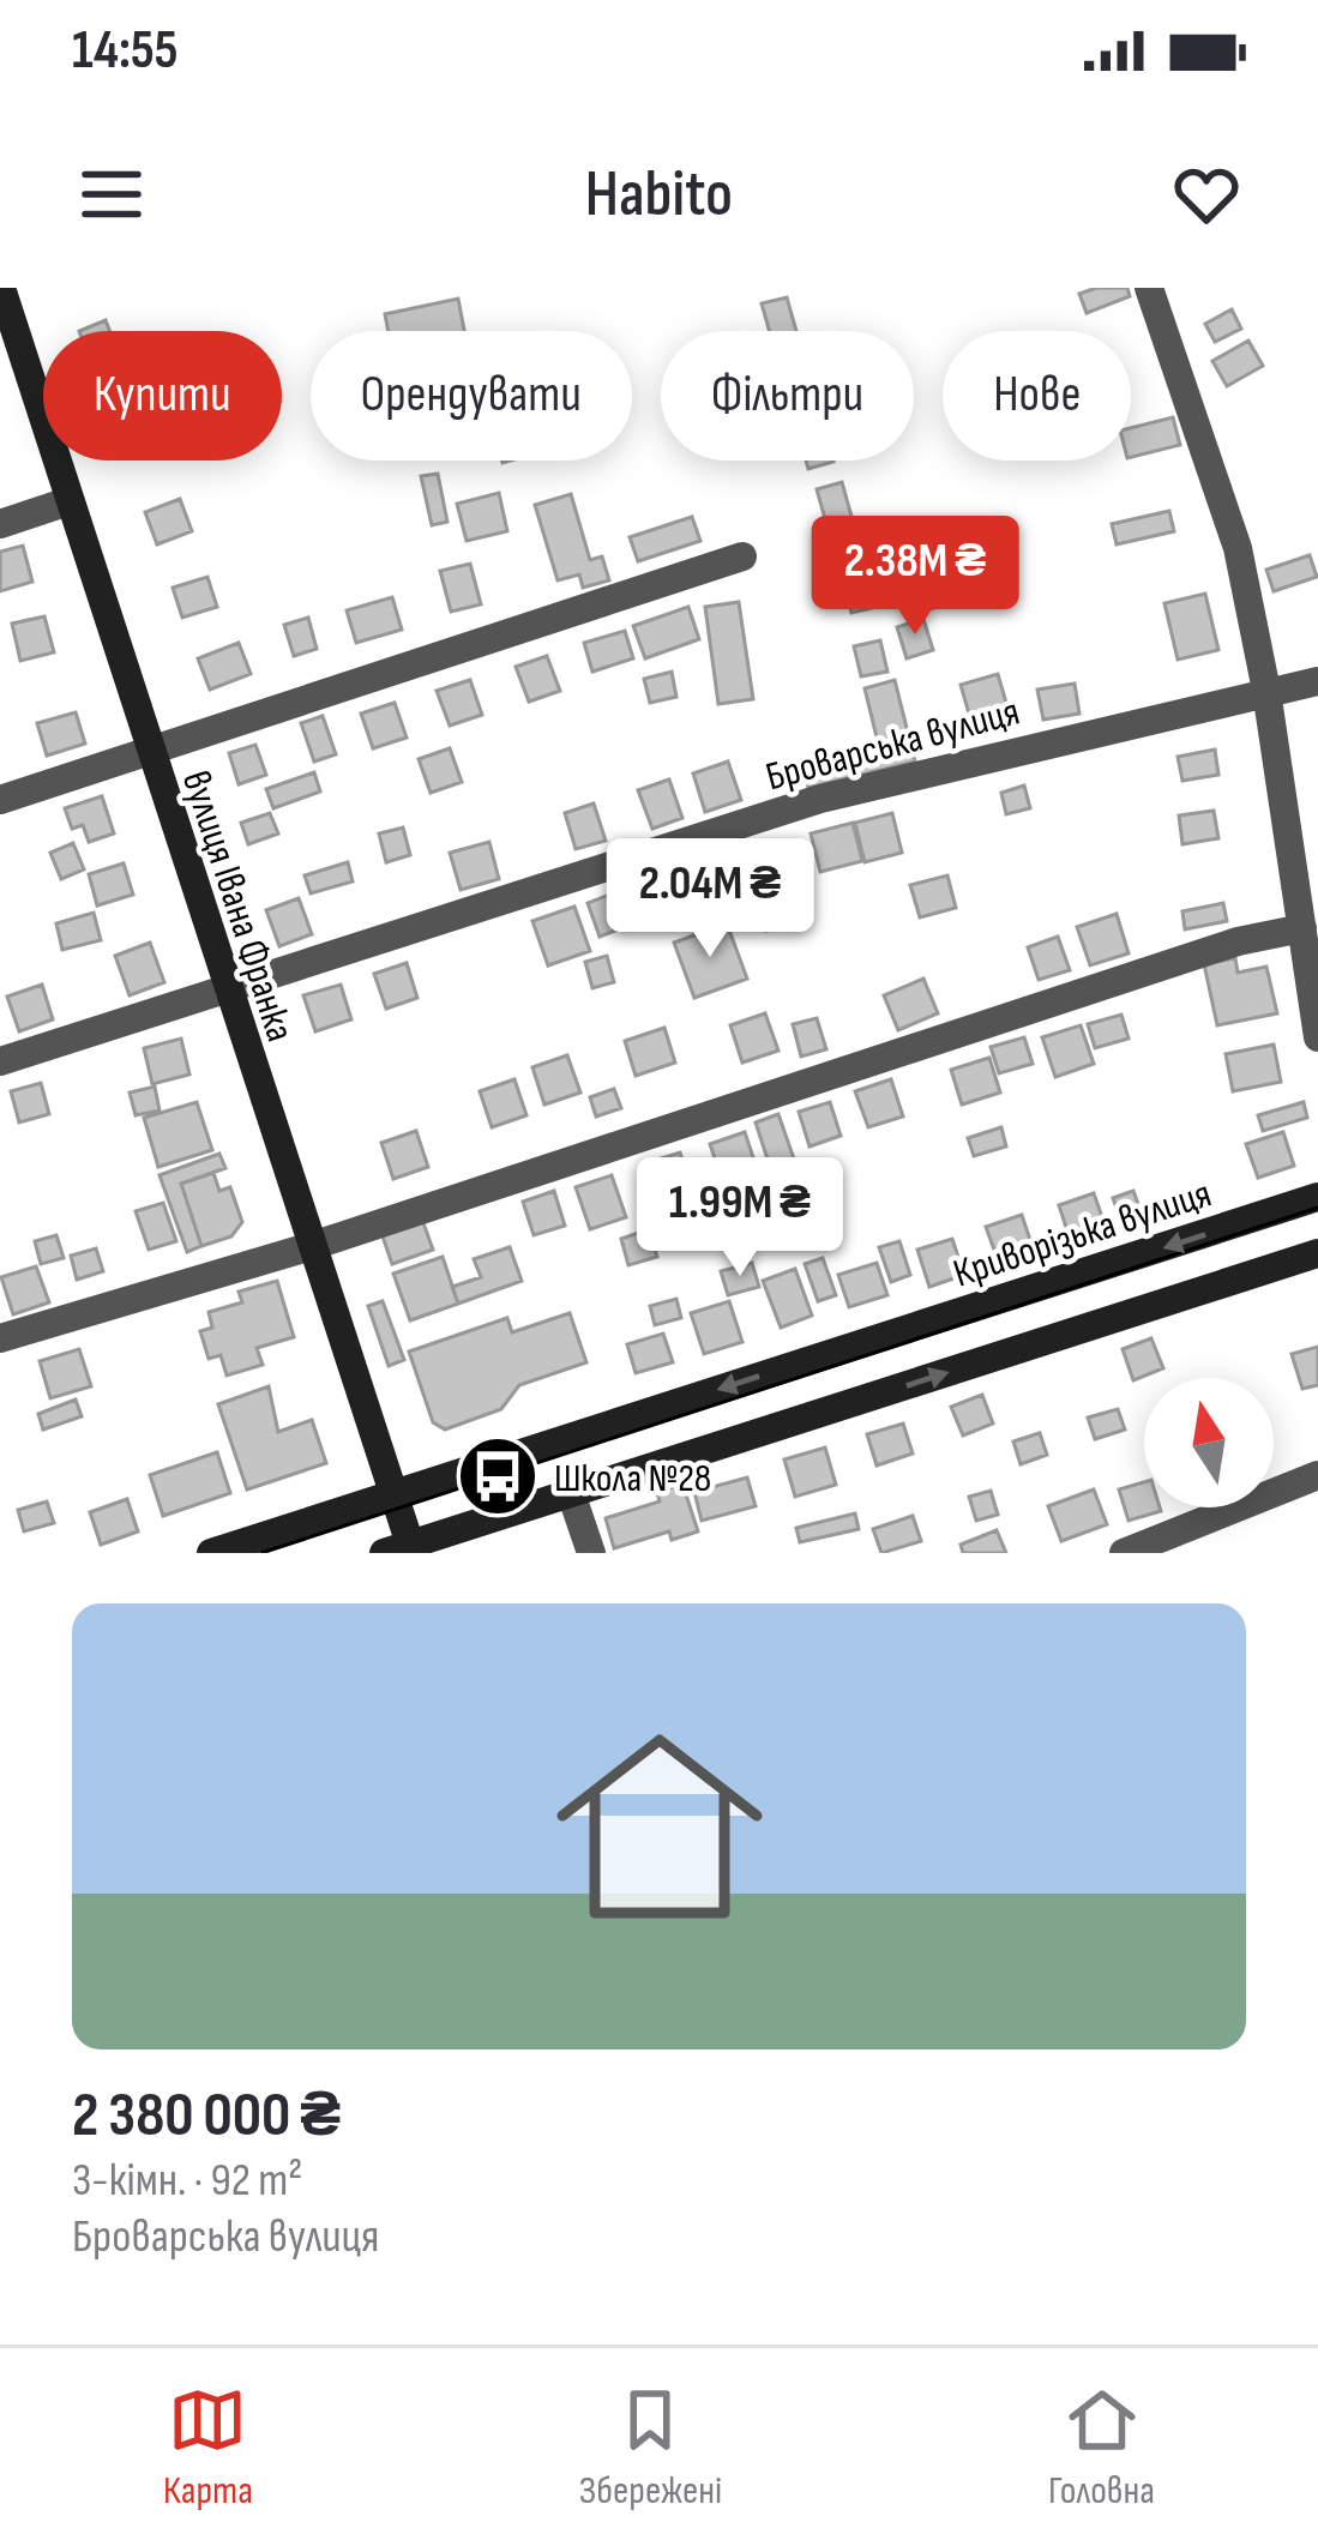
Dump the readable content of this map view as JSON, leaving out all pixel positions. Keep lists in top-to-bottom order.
{
  "streets": {
    "main road": ["вулиця Івана Франка", "Криворізька вулиця"],
    "street": ["Броварська вулиця"]
  },
  "crossings": [
    ["Броварська вулиця", "вулиця Івана Франка"],
    ["вулиця Івана Франка", "Криворізька вулиця"]
  ],
  "places": {
    "bus stop": ["Школа №28"]
  },
  "north": "top",
  "page": {
    "status": "14:55",
    "header": "Habito",
    "chip": [
      "Купити",
      "Орендувати",
      "Фільтри",
      "Нове"
    ],
    "price": ["2.38M ₴", "2.04M ₴", "1.99M ₴"],
    "list": [
      {
        "name": "2 380 000 ₴",
        "note": "3-кімн. · 92 m² · Броварська вулиця"
      }
    ],
    "tabs": ["Карта", "Збережені", "Головна"]
  }
}
